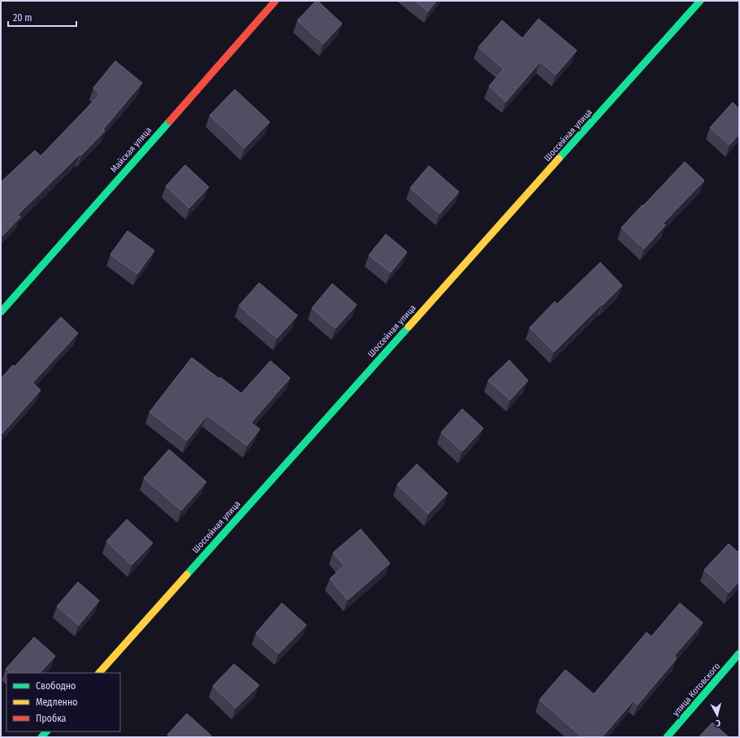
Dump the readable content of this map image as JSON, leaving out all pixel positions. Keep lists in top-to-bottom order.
{
  "streets": {
    "main road": ["Шоссейная улица", "Майская улица", "улица Котовского"]
  },
  "legend": ["Свободно", "Медленно", "Пробка"],
  "scale_bar": "20 m",
  "north": "bottom"
}
